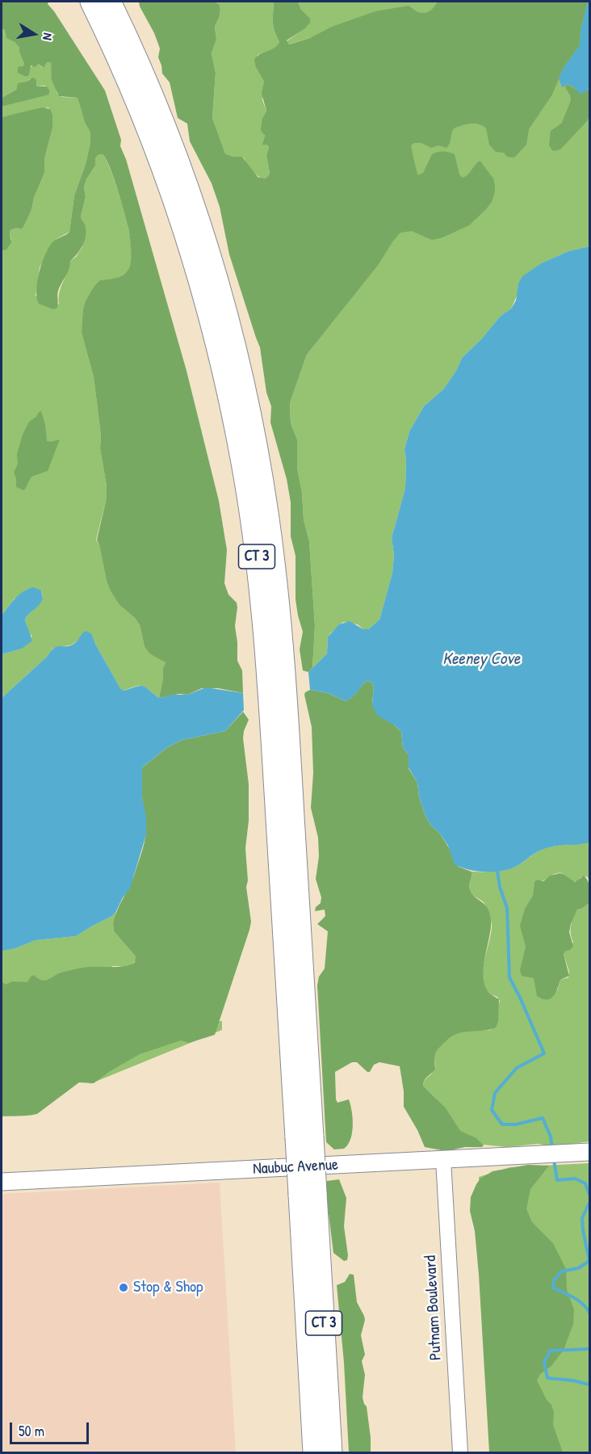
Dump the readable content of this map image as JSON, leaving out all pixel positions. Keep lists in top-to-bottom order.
{
  "streets": {
    "highway": ["CT 3"],
    "main road": ["Naubuc Avenue"],
    "street": ["Putnam Boulevard"]
  },
  "crossings": [
    ["Naubuc Avenue", "Putnam Boulevard"]
  ],
  "water": ["Keeney Cove"],
  "places": ["Stop & Shop"],
  "scale_bar": "50 m",
  "north": "right"
}
